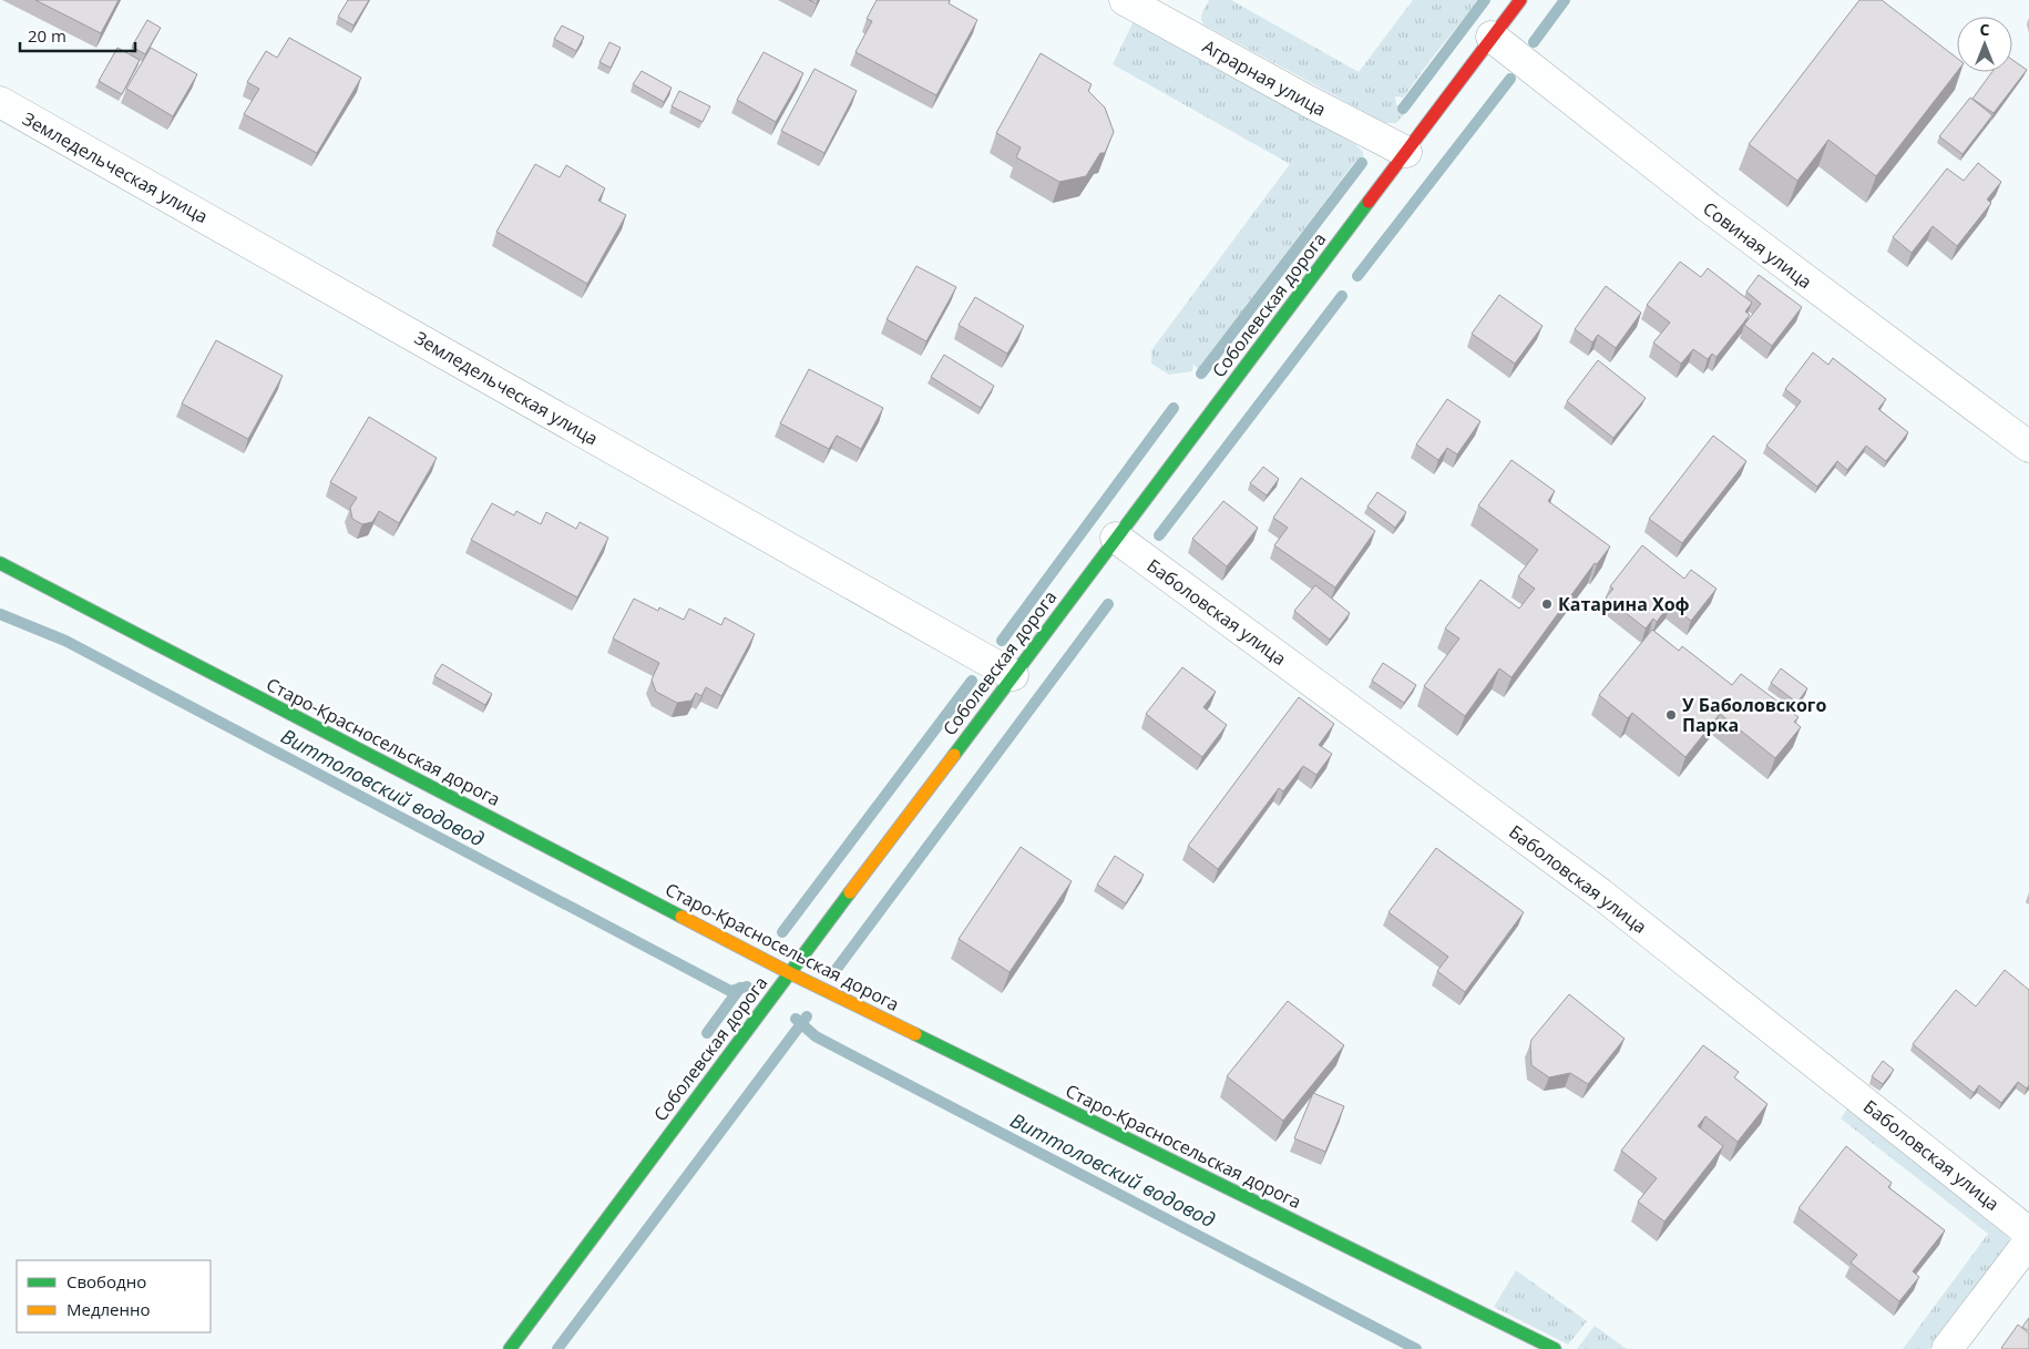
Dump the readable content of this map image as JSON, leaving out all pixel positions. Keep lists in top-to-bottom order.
{
  "streets": {
    "street": [
      "Аграрная улица",
      "Земледельческая улица",
      "Совиная улица",
      "Соболевская дорога",
      "Баболовская улица",
      "Старо-Красносельская дорога"
    ]
  },
  "crossings": [
    ["Аграрная улица", "Соболевская дорога"],
    ["Земледельческая улица", "Соболевская дорога"],
    ["Совиная улица", "Соболевская дорога"],
    ["Соболевская дорога", "Баболовская улица"],
    ["Соболевская дорога", "Старо-Красносельская дорога"]
  ],
  "water": ["Виттоловский водовод"],
  "places": ["Катарина Хоф", "У Баболовского Парка"],
  "legend": ["Свободно", "Медленно"],
  "scale_bar": "20 m",
  "north": "top"
}
